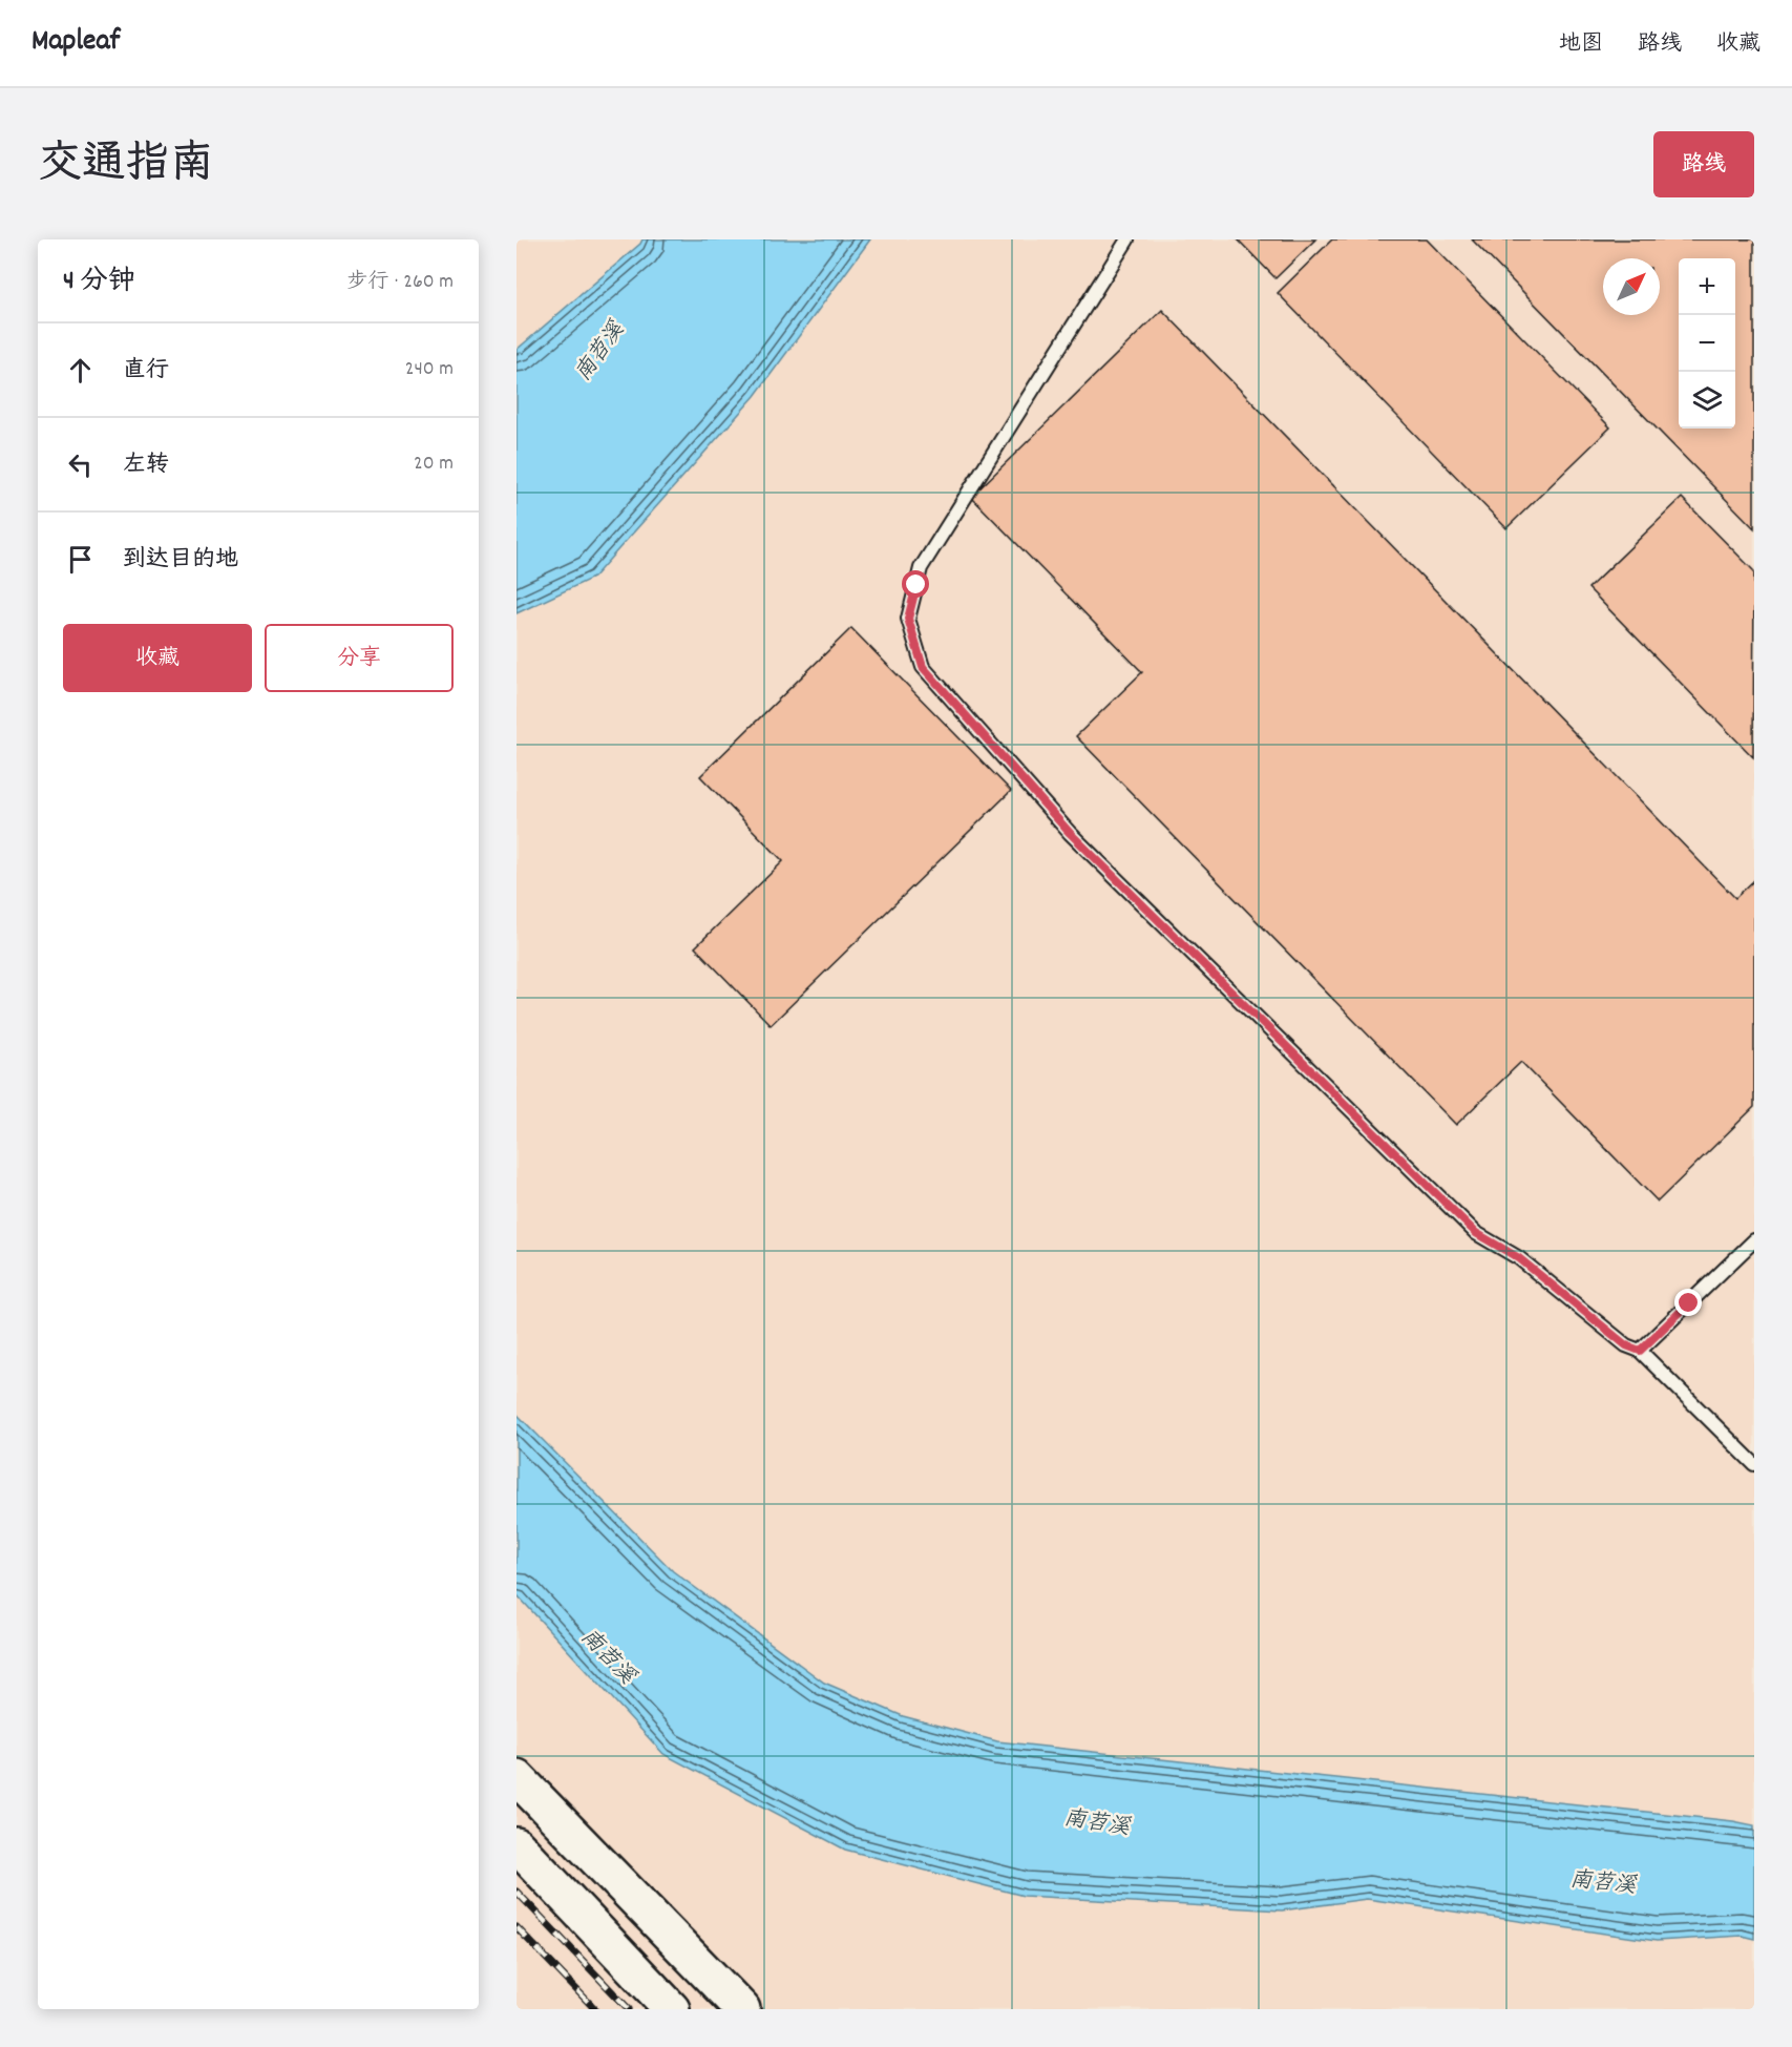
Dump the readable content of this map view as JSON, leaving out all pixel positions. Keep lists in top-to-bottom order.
{
  "water": ["南苕溪"],
  "north": "top right",
  "page": {
    "header": "Mapleaf",
    "nav": ["地图", "路线", "收藏"],
    "title": "交通指南",
    "buttons": [
      "路线",
      ["收藏", "分享"]
    ],
    "heading": ["4 分钟", "步行 · 260 m"],
    "map_buttons": ["+", "−"],
    "list": [
      ["直行", "240 m"],
      ["左转", "20 m"],
      "到达目的地"
    ]
  }
}
